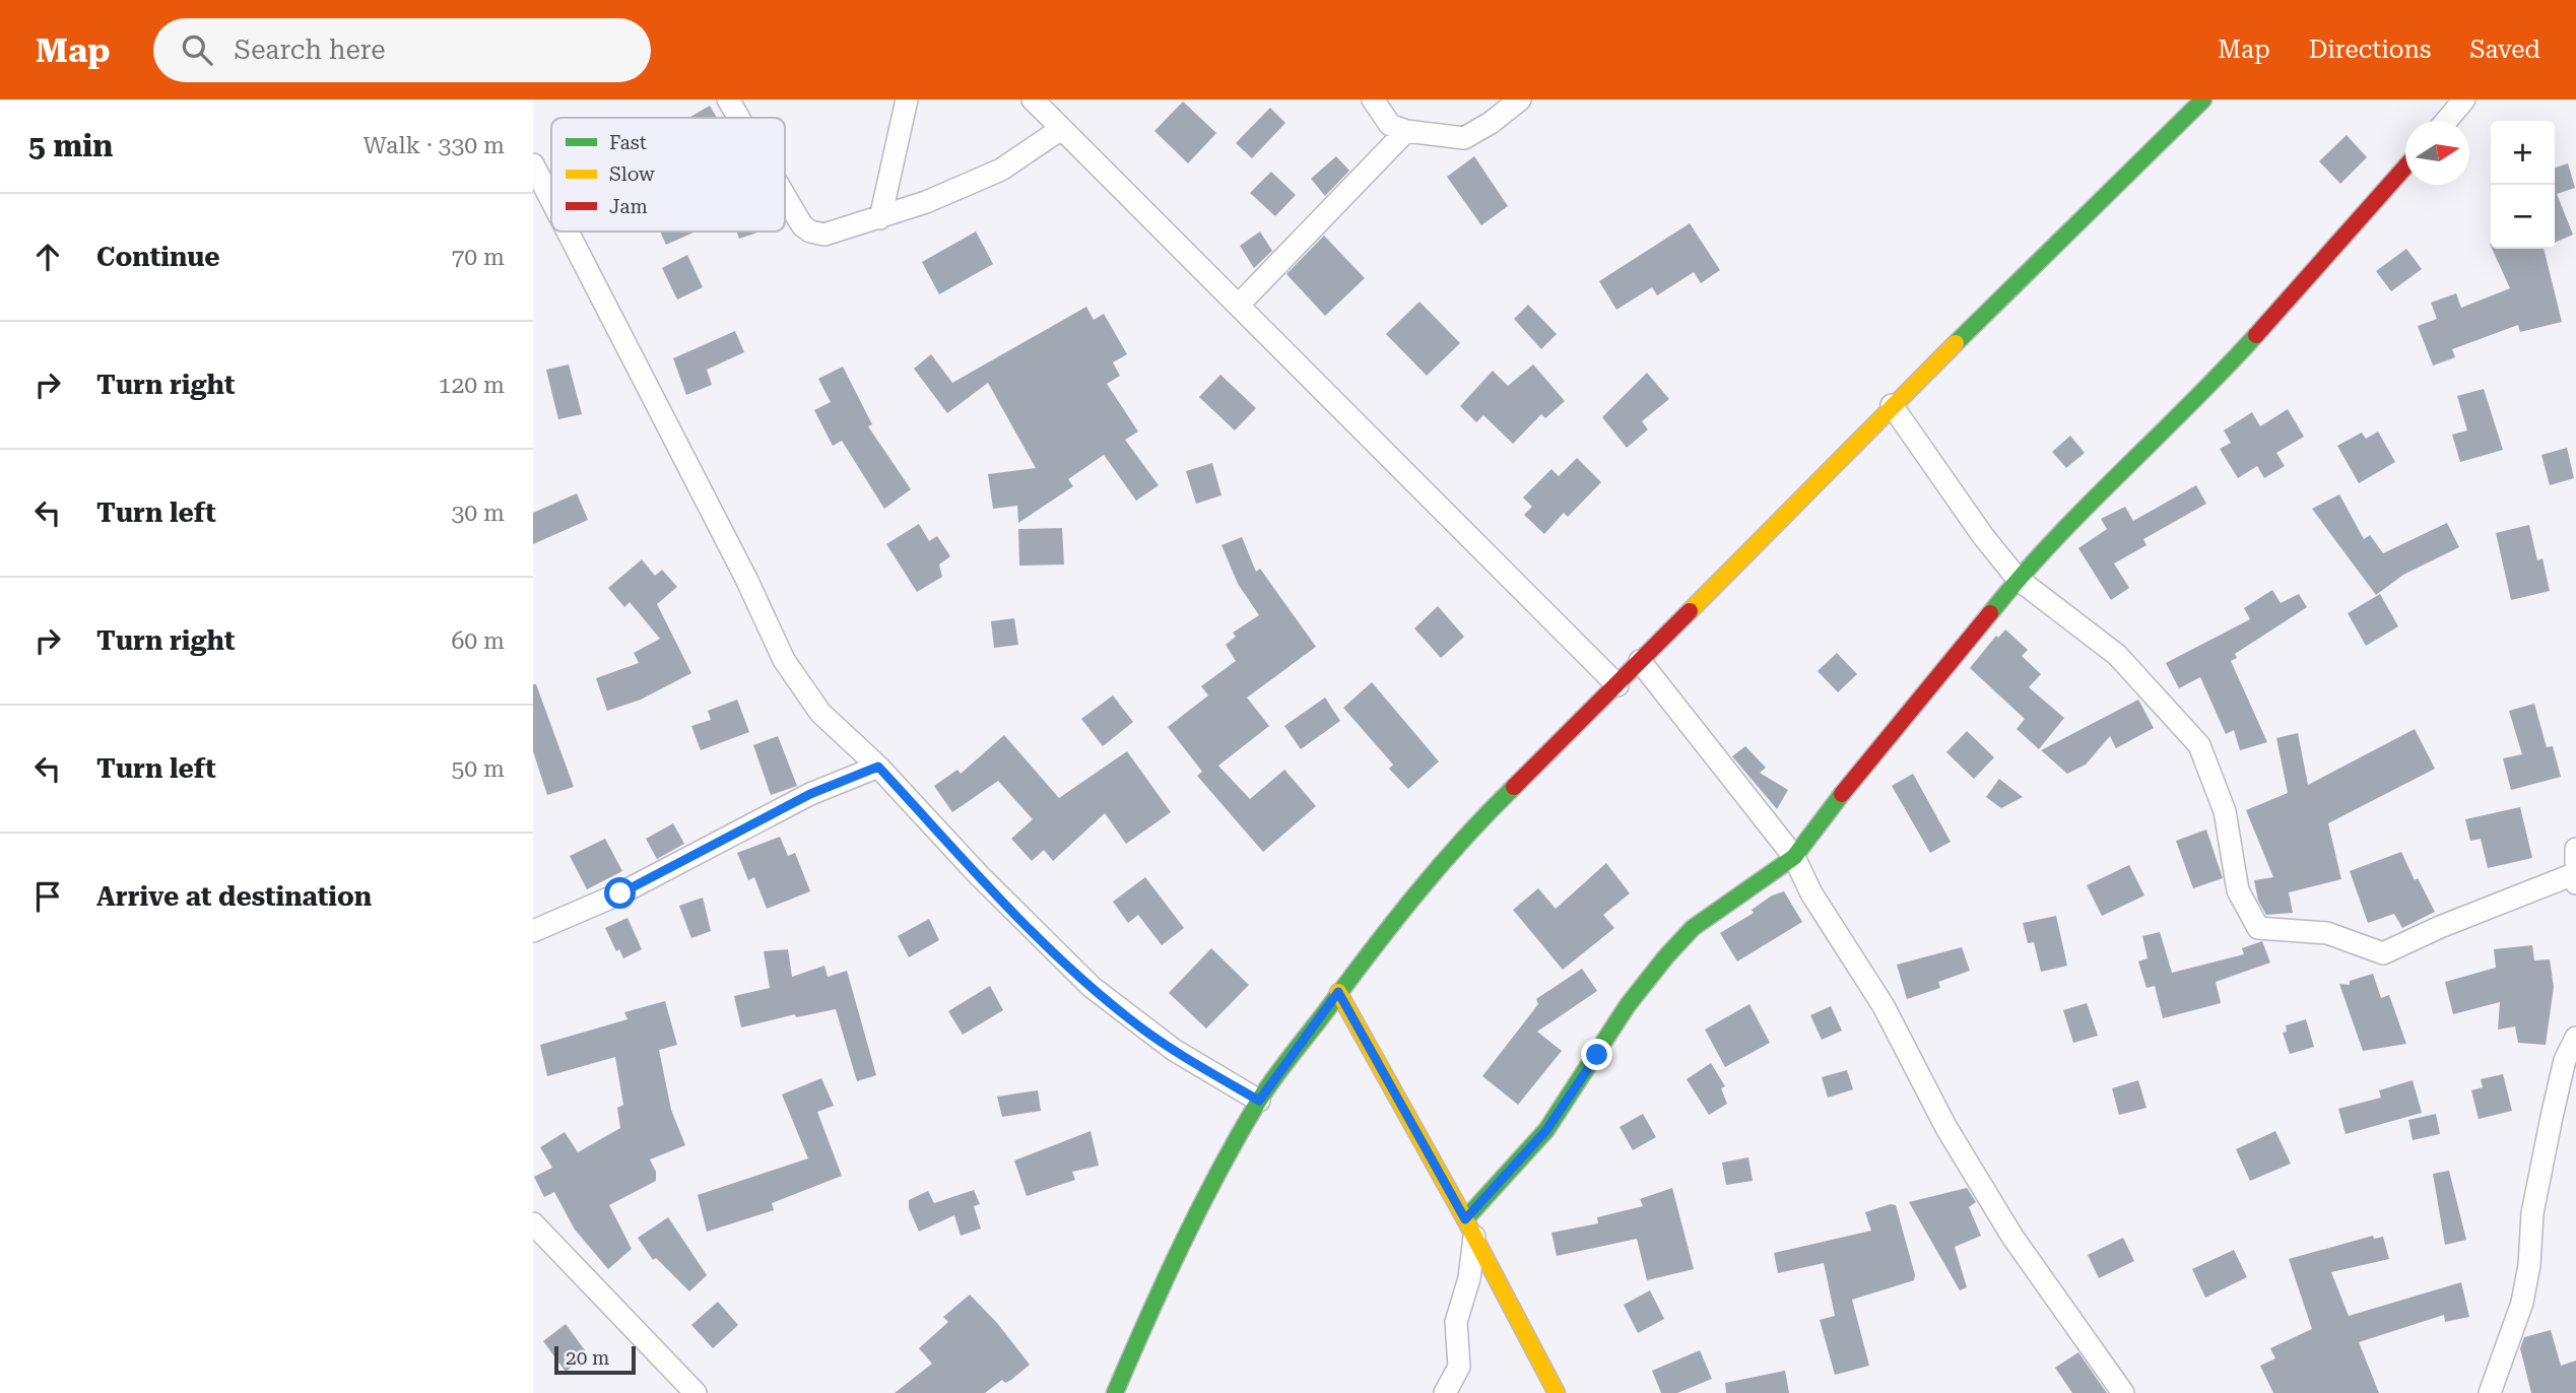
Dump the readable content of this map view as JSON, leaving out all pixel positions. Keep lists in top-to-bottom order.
{
  "legend": ["Fast", "Slow", "Jam"],
  "scale_bar": "20 m",
  "north": "right",
  "page": {
    "header": "Map",
    "search": "Search here",
    "nav": ["Map", "Directions", "Saved"],
    "heading": ["5 min", "Walk · 330 m"],
    "map_buttons": ["+", "−"],
    "list": [
      ["Continue", "70 m"],
      ["Turn right", "120 m"],
      ["Turn left", "30 m"],
      ["Turn right", "60 m"],
      ["Turn left", "50 m"],
      "Arrive at destination"
    ],
    "scale": "20 m"
  }
}
